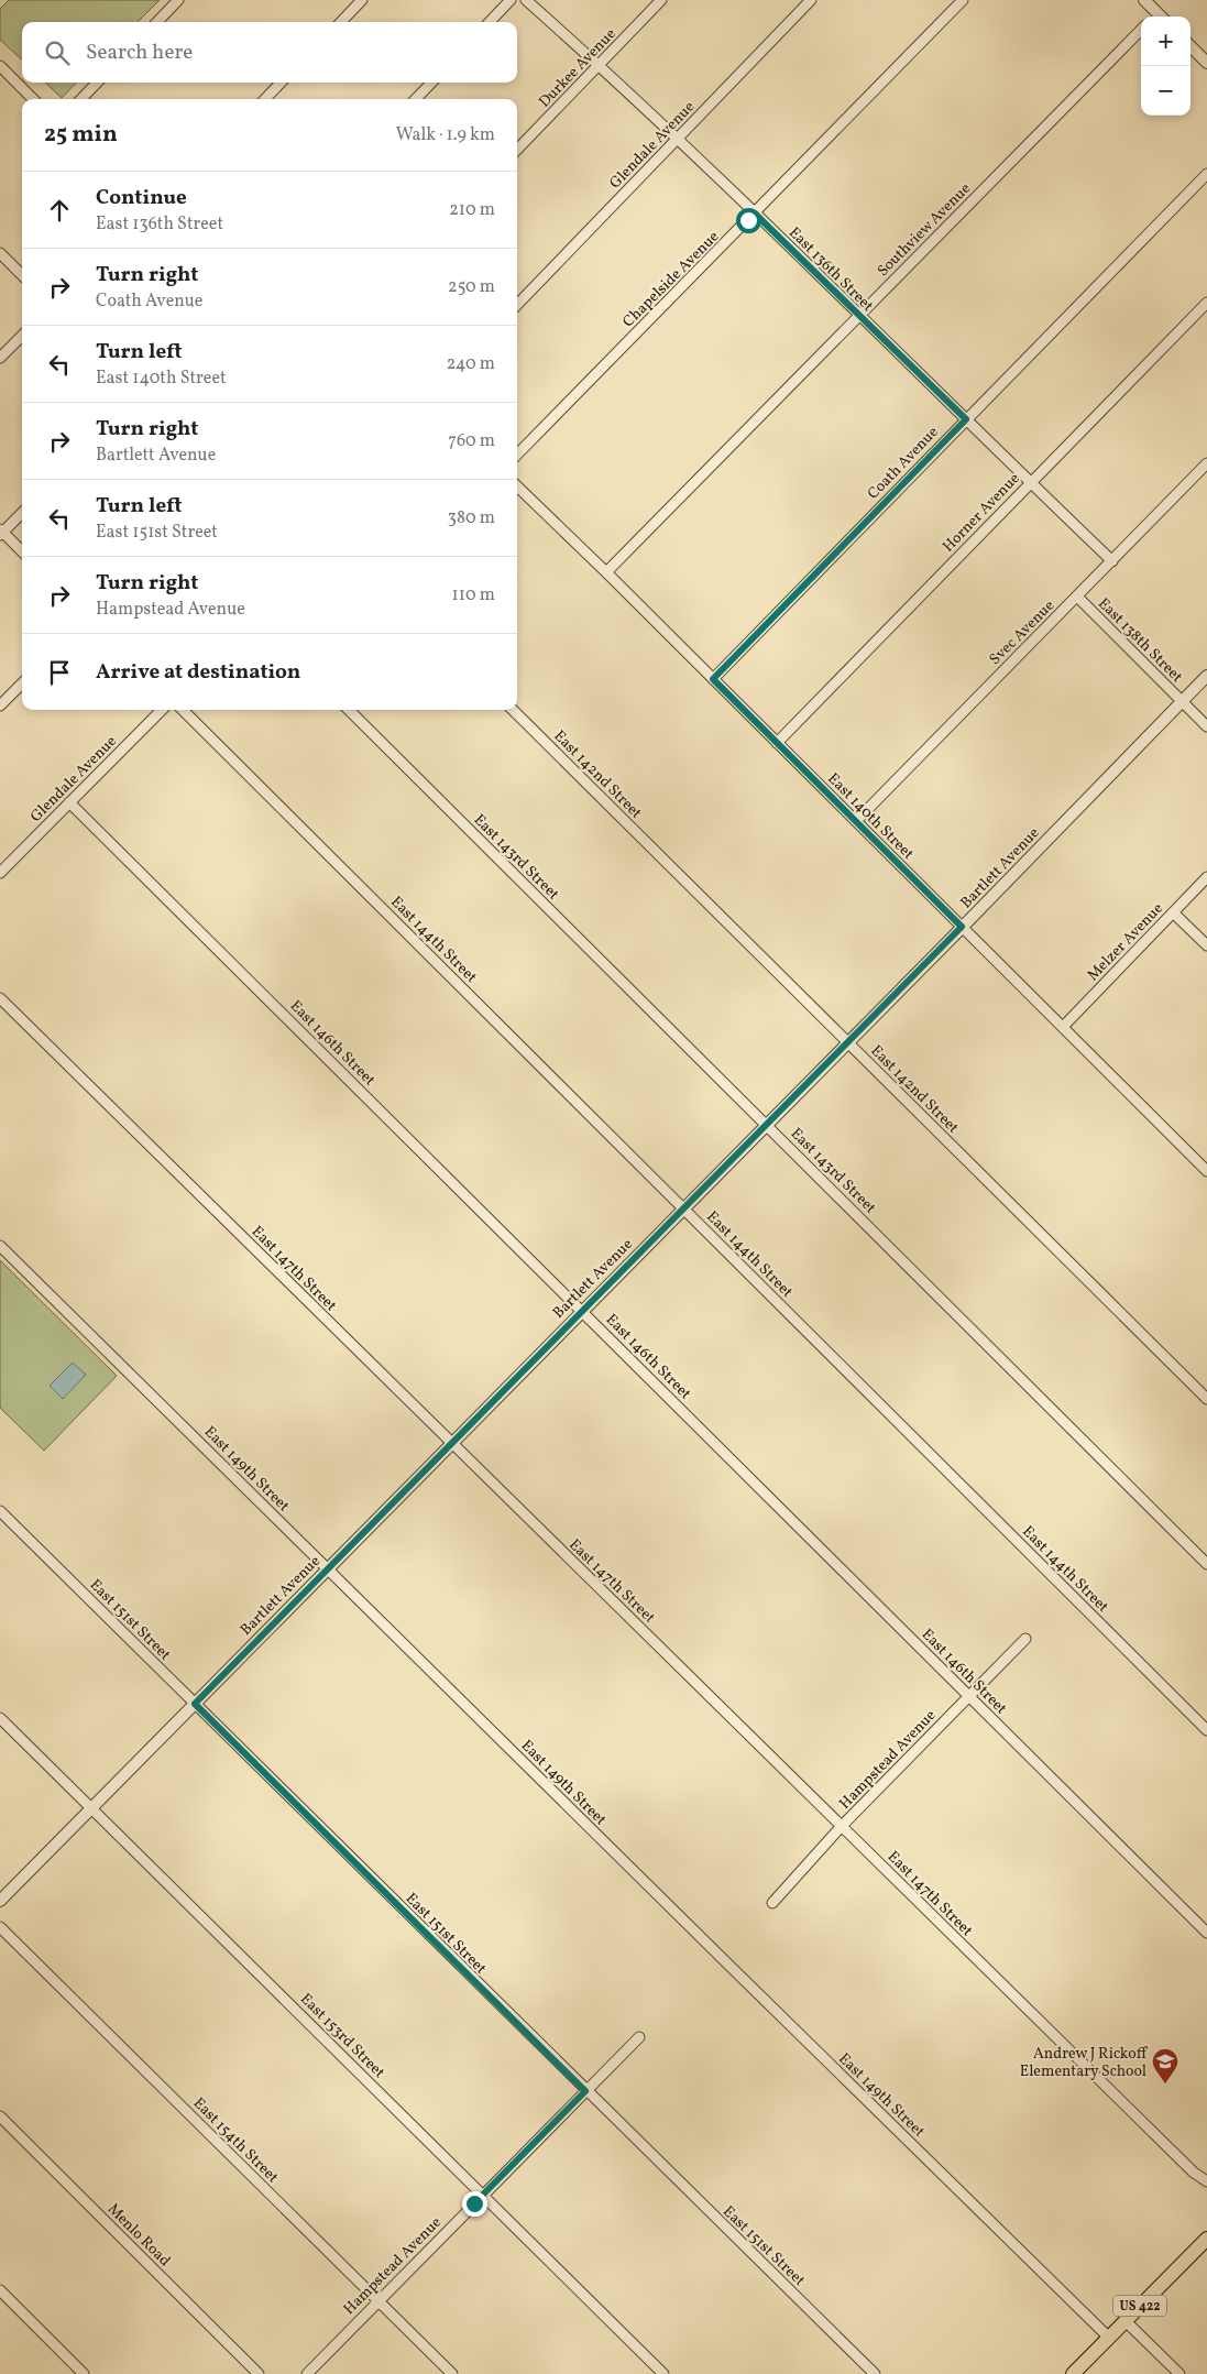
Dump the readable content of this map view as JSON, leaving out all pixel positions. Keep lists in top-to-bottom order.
{
  "streets": {
    "main road": ["US 422"],
    "street": [
      "Durkee Avenue",
      "Glendale Avenue",
      "Southview Avenue",
      "East 136th Street",
      "Chapelside Avenue",
      "Coath Avenue",
      "Horner Avenue",
      "Svec Avenue",
      "East 138th Street",
      "East 142nd Street",
      "East 140th Street",
      "East 143rd Street",
      "Bartlett Avenue",
      "East 144th Street",
      "Melzer Avenue",
      "East 146th Street",
      "East 147th Street",
      "East 149th Street",
      "East 151st Street",
      "Hampstead Avenue",
      "East 153rd Street",
      "East 154th Street",
      "Menlo Road"
    ]
  },
  "crossings": [
    ["Durkee Avenue", "East 136th Street"],
    ["Glendale Avenue", "East 136th Street"],
    ["Glendale Avenue", "East 146th Street"],
    ["Southview Avenue", "East 136th Street"],
    ["Southview Avenue", "East 140th Street"],
    ["East 136th Street", "Chapelside Avenue"],
    ["East 136th Street", "Coath Avenue"],
    ["East 136th Street", "Horner Avenue"],
    ["East 136th Street", "Svec Avenue"],
    ["Coath Avenue", "East 140th Street"],
    ["Horner Avenue", "East 140th Street"],
    ["Svec Avenue", "East 138th Street"],
    ["Svec Avenue", "East 140th Street"],
    ["East 138th Street", "Bartlett Avenue"],
    ["East 142nd Street", "Bartlett Avenue"],
    ["East 140th Street", "Bartlett Avenue"],
    ["East 140th Street", "Melzer Avenue"],
    ["East 143rd Street", "Bartlett Avenue"],
    ["Bartlett Avenue", "East 144th Street"],
    ["Bartlett Avenue", "East 146th Street"],
    ["Bartlett Avenue", "East 147th Street"],
    ["Bartlett Avenue", "East 149th Street"],
    ["Bartlett Avenue", "East 151st Street"],
    ["Bartlett Avenue", "East 153rd Street"],
    ["East 146th Street", "Hampstead Avenue"],
    ["East 147th Street", "Hampstead Avenue"],
    ["East 149th Street", "US 422"],
    ["East 151st Street", "Hampstead Avenue"],
    ["Hampstead Avenue", "East 153rd Street"],
    ["Hampstead Avenue", "East 154th Street"]
  ],
  "places": {
    "school or university": ["Andrew J Rickoff Elementary School"]
  },
  "page": {
    "map_buttons": ["+", "−"],
    "search": "Search here",
    "heading": ["25 min", "Walk · 1.9 km"],
    "list": [
      ["Continue", "East 136th Street", "210 m"],
      ["Turn right", "Coath Avenue", "250 m"],
      ["Turn left", "East 140th Street", "240 m"],
      ["Turn right", "Bartlett Avenue", "760 m"],
      ["Turn left", "East 151st Street", "380 m"],
      ["Turn right", "Hampstead Avenue", "110 m"],
      "Arrive at destination"
    ]
  }
}
